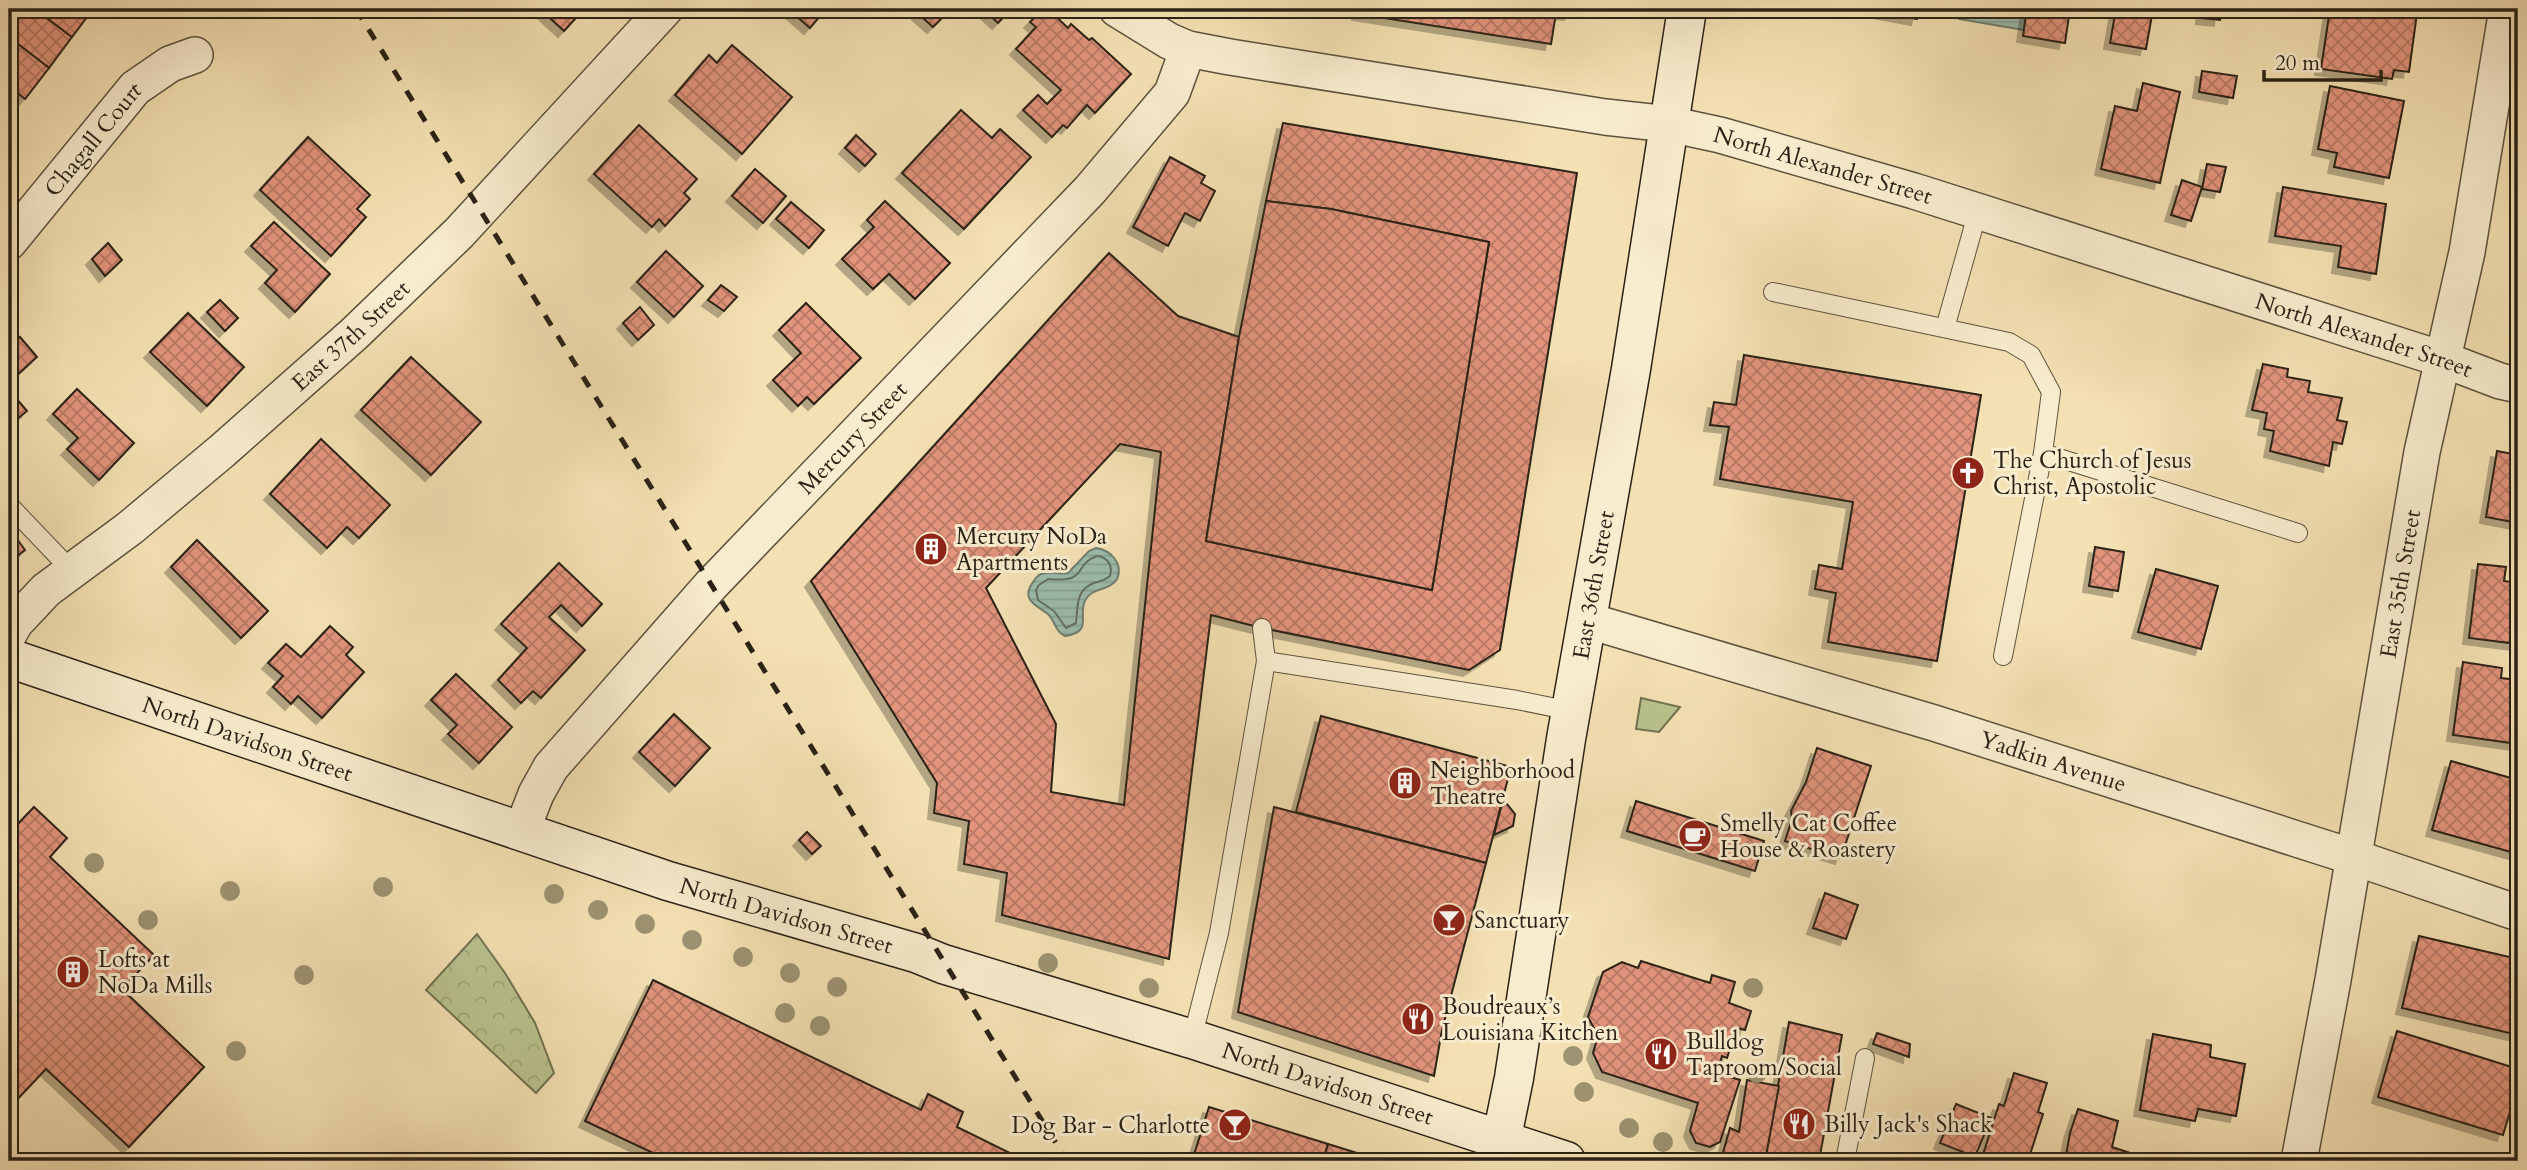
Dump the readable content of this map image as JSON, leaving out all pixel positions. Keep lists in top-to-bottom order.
{
  "streets": {
    "street": [
      "Chagall Court",
      "North Alexander Street",
      "East 37th Street",
      "Mercury Street",
      "East 35th Street",
      "East 36th Street",
      "North Davidson Street",
      "Yadkin Avenue"
    ]
  },
  "crossings": [
    ["North Alexander Street", "Mercury Street"],
    ["North Alexander Street", "East 35th Street"],
    ["North Alexander Street", "East 36th Street"],
    ["Mercury Street", "North Davidson Street"],
    ["East 35th Street", "Yadkin Avenue"],
    ["East 36th Street", "North Davidson Street"],
    ["East 36th Street", "Yadkin Avenue"]
  ],
  "places": {
    "church": ["The Church of Jesus Christ, Apostolic"],
    "building": ["Mercury NoDa Apartments", "Neighborhood Theatre", "Lofts at NoDa Mills"],
    "cafe": ["Smelly Cat Coffee House & Roastery"],
    "bar": ["Sanctuary", "Dog Bar - Charlotte"],
    "restaurant": ["Boudreaux’s Louisiana Kitchen", "Bulldog Taproom/Social", "Billy Jack's Shack"]
  },
  "scale_bar": "20 m"
}
